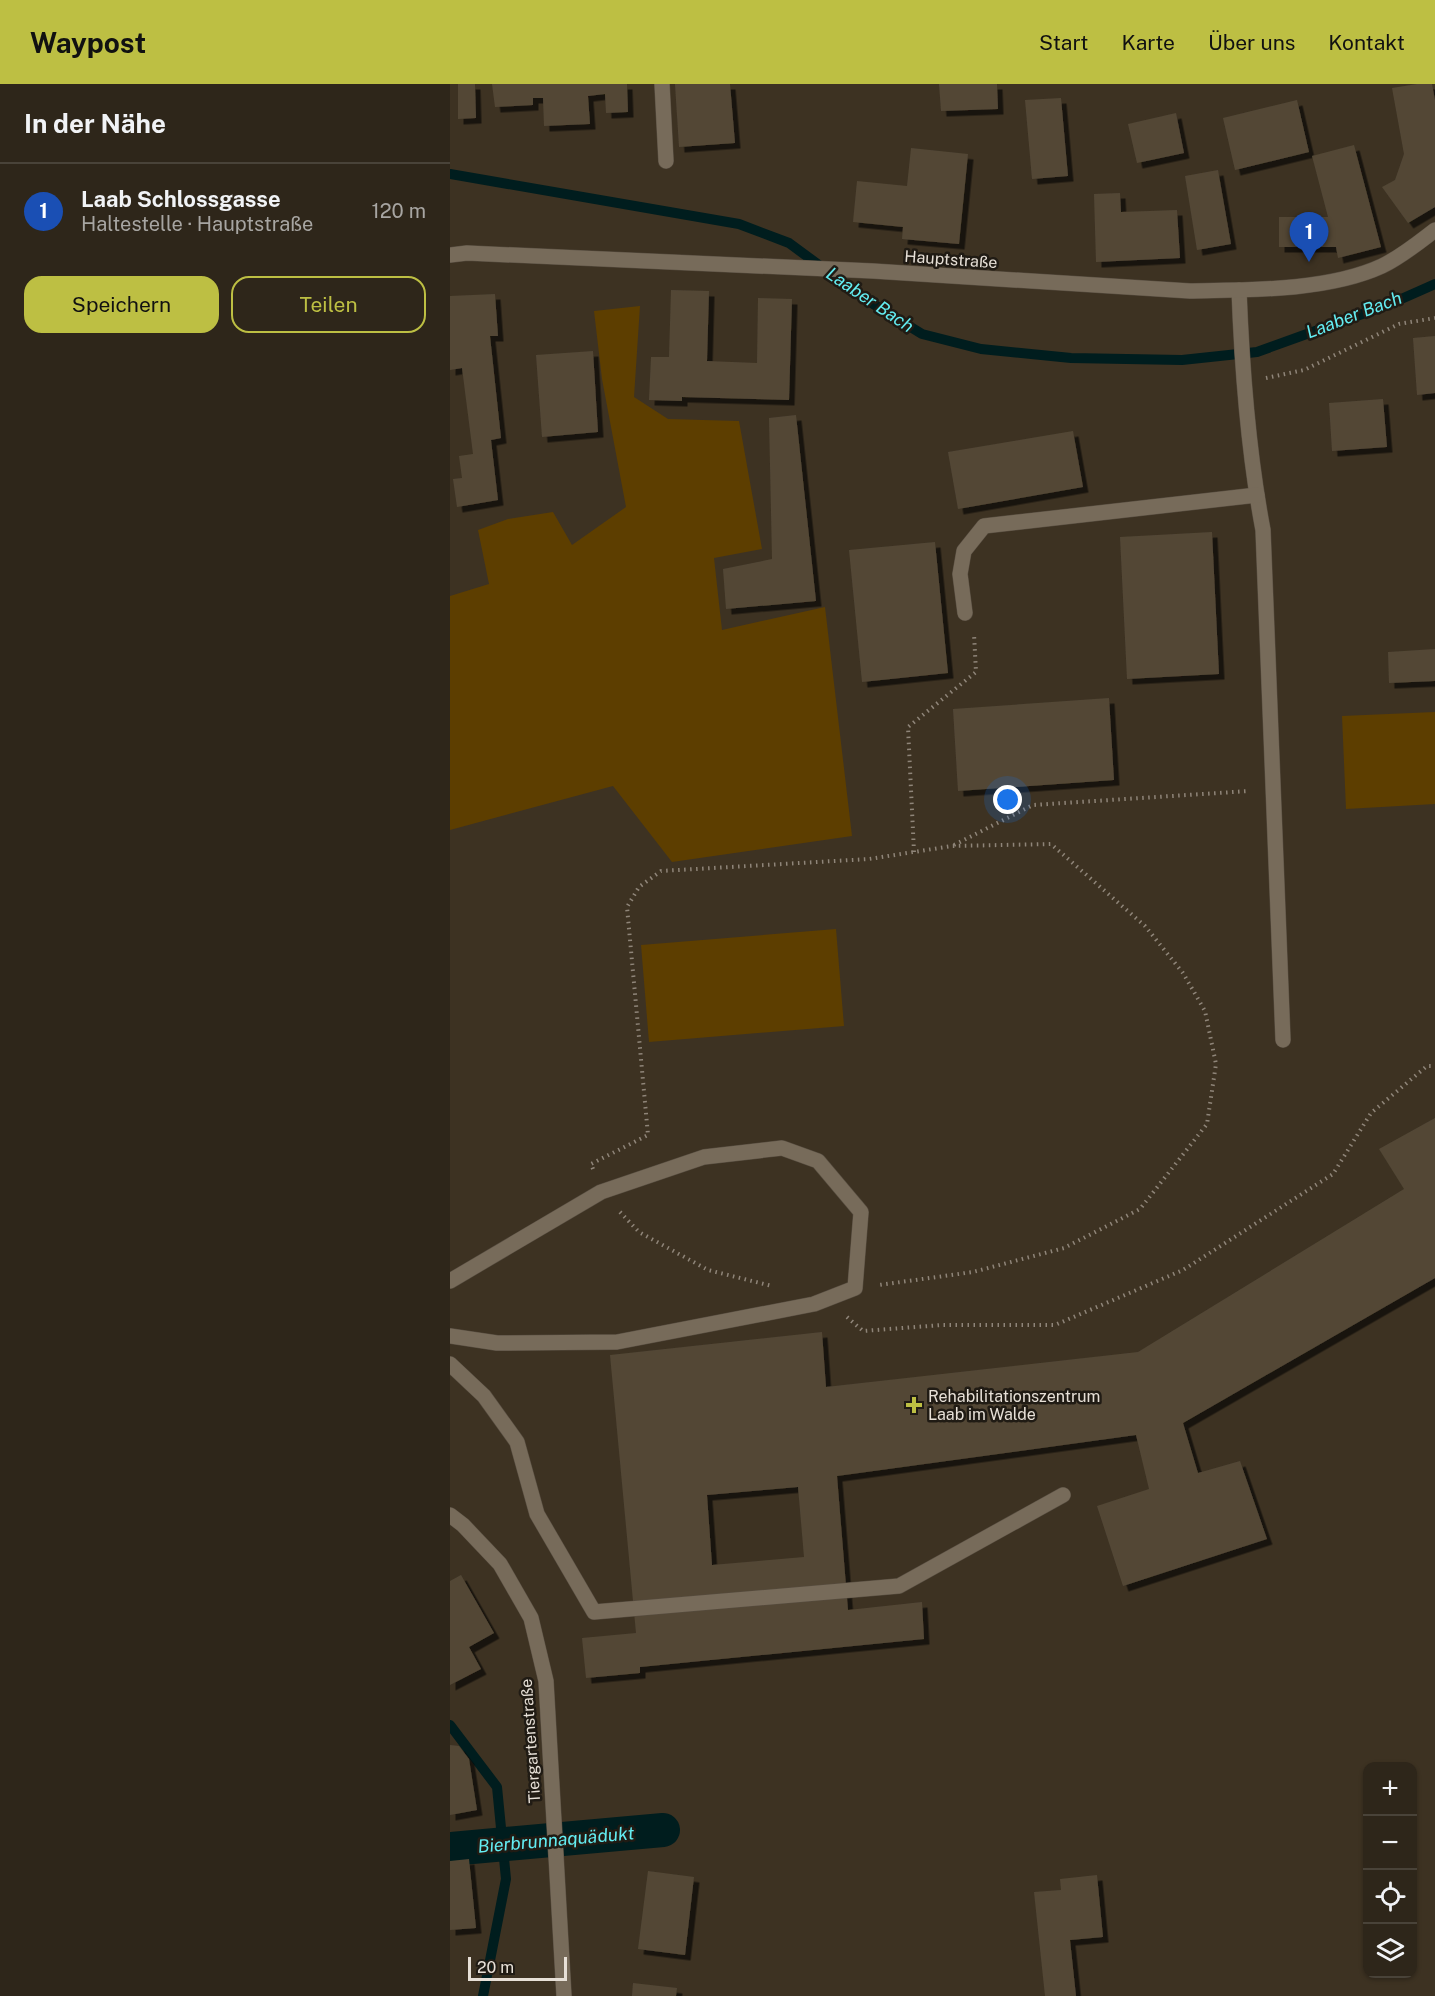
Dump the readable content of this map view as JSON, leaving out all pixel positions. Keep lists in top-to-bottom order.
{
  "streets": {
    "street": ["Hauptstraße", "Tiergartenstraße"]
  },
  "water": ["Laaber Bach", "Bierbrunnaquädukt"],
  "places": {
    "health": ["Rehabilitationszentrum Laab im Walde"]
  },
  "scale_bar": "20 m",
  "page": {
    "header": "Waypost",
    "nav": [
      "Start",
      "Karte",
      "Über uns",
      "Kontakt"
    ],
    "heading": "In der Nähe",
    "list": [
      {
        "mark": "1",
        "name": "Laab Schlossgasse",
        "note": "Haltestelle · Hauptstraße",
        "value": "120 m"
      }
    ],
    "pins": "1",
    "buttons": ["Speichern", "Teilen"],
    "map_buttons": ["+", "−"],
    "scale": "20 m"
  }
}
